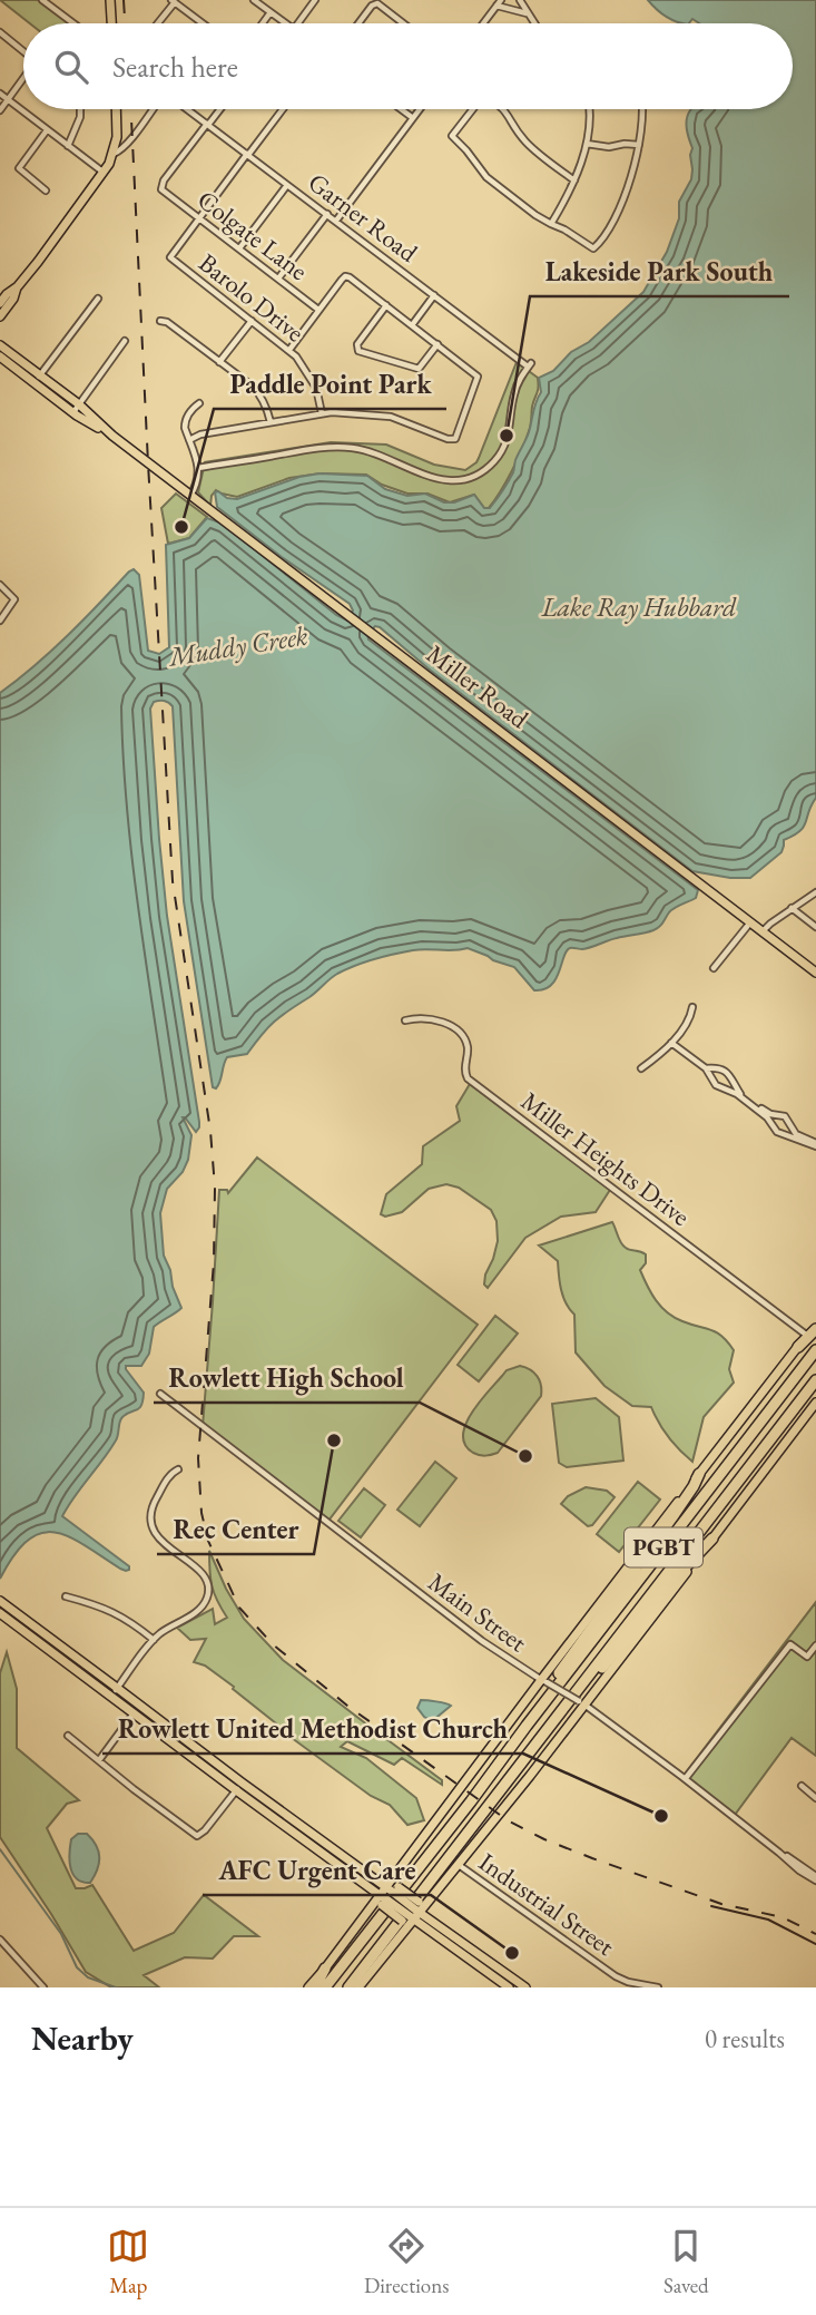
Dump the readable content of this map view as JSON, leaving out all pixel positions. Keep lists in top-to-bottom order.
{
  "streets": {
    "highway": ["PGBT"],
    "main road": ["Miller Road"],
    "street": [
      "Garner Road",
      "Colgate Lane",
      "Barolo Drive",
      "Miller Heights Drive",
      "Main Street",
      "Industrial Street"
    ]
  },
  "crossings": [
    ["Garner Road", "Colgate Lane"],
    ["Colgate Lane", "Barolo Drive"],
    ["PGBT", "Main Street"]
  ],
  "water": ["Lake Ray Hubbard", "Muddy Creek"],
  "places": [
    "Lakeside Park South",
    "Paddle Point Park",
    "Rec Center",
    "Rowlett High School",
    "Rowlett United Methodist Church",
    "AFC Urgent Care"
  ],
  "page": {
    "search": "Search here",
    "heading": ["Nearby", "0 results"],
    "nav": ["Map", "Directions", "Saved"]
  }
}
